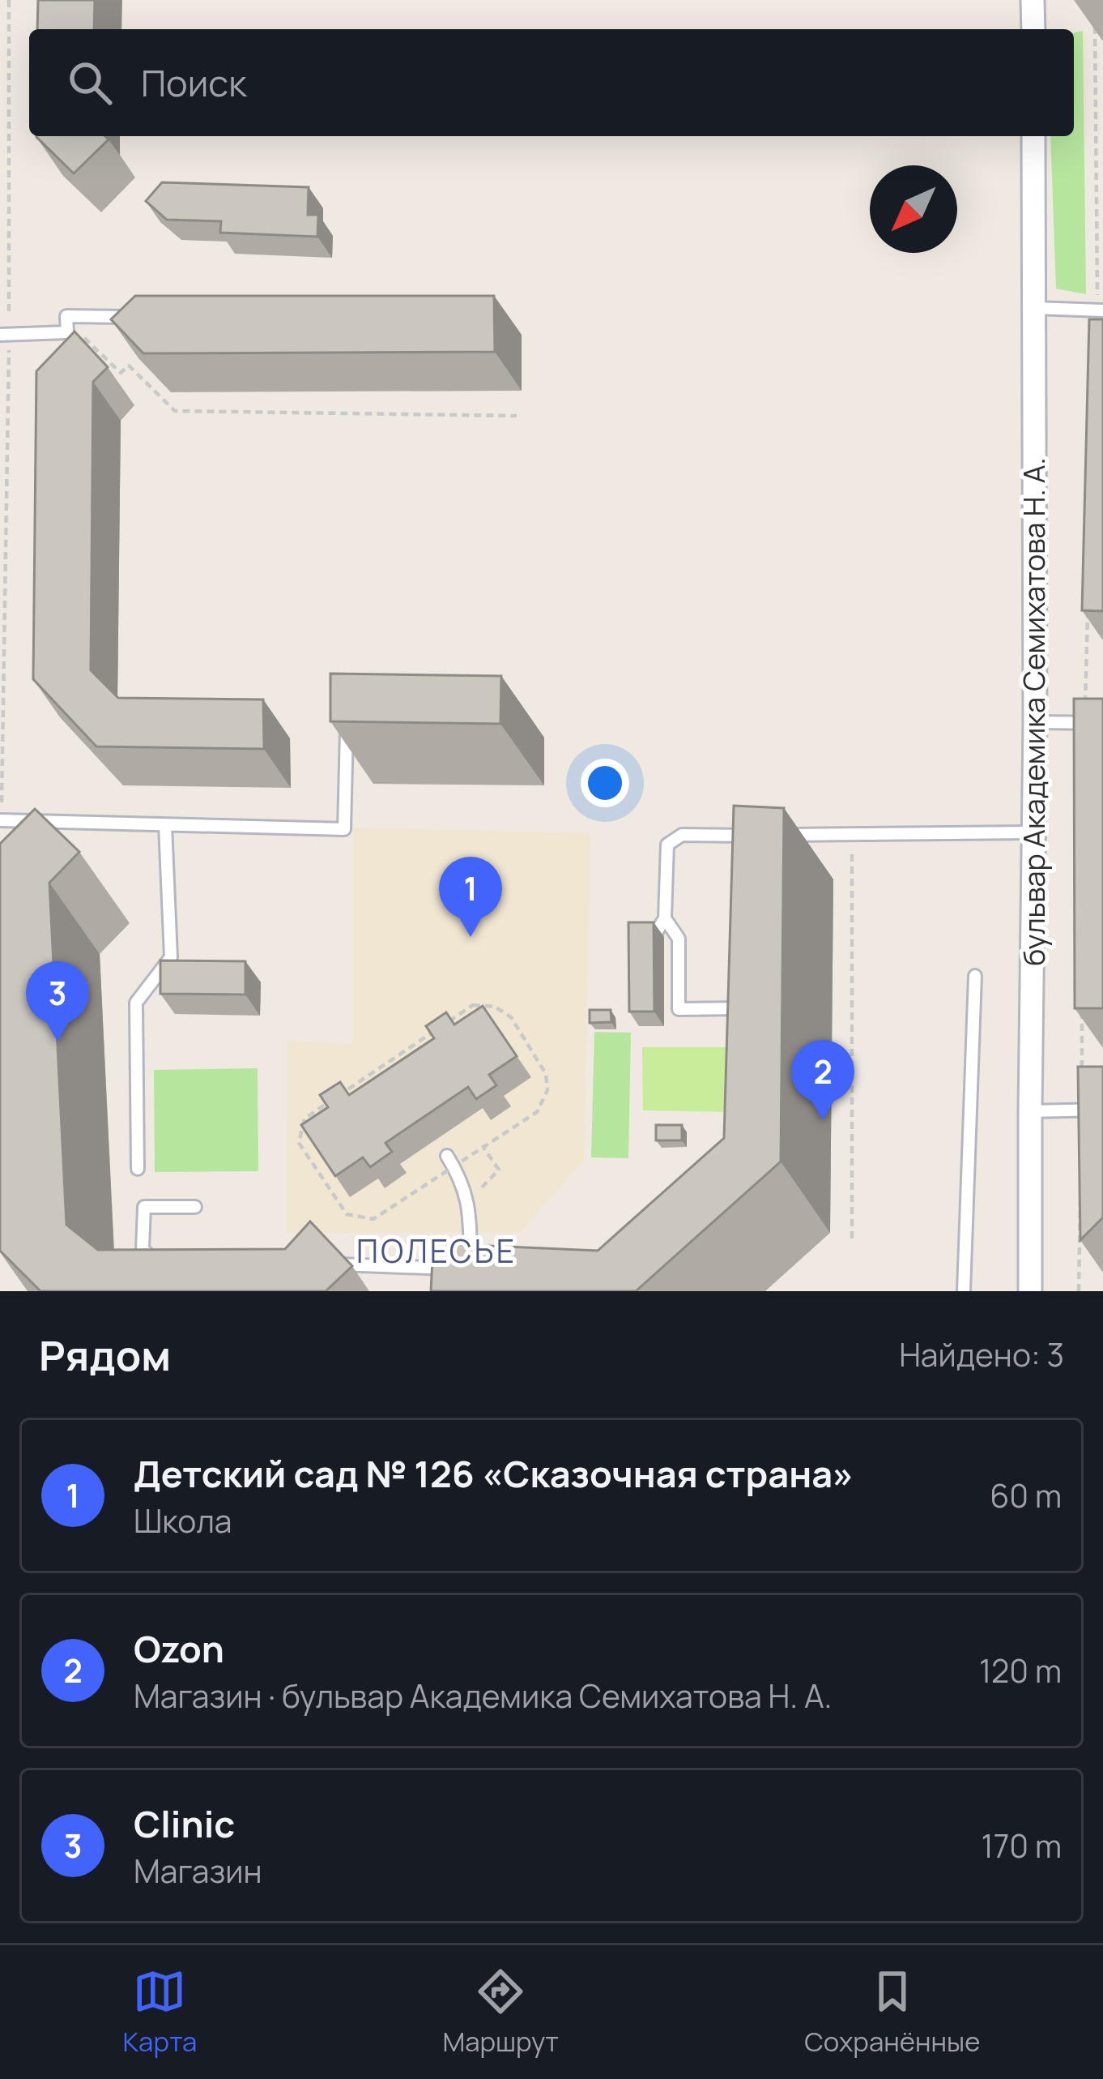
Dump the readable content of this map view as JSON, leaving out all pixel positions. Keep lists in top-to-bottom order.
{
  "streets": {
    "street": ["бульвар Академика Семихатова Н. А."]
  },
  "districts": ["ПОЛЕСЬЕ"],
  "north": "bottom left",
  "page": {
    "search": "Поиск",
    "pins": ["1", "3", "2"],
    "heading": ["Рядом", "Найдено: 3"],
    "list": [
      {
        "mark": "1",
        "name": "Детский сад № 126 «Сказочная страна»",
        "note": "Школа",
        "value": "60 m"
      },
      {
        "mark": "2",
        "name": "Ozon",
        "note": "Магазин · бульвар Академика Семихатова Н. А.",
        "value": "120 m"
      },
      {
        "mark": "3",
        "name": "Clinic",
        "note": "Магазин",
        "value": "170 m"
      }
    ],
    "nav": ["Карта", "Маршрут", "Сохранённые"]
  }
}
